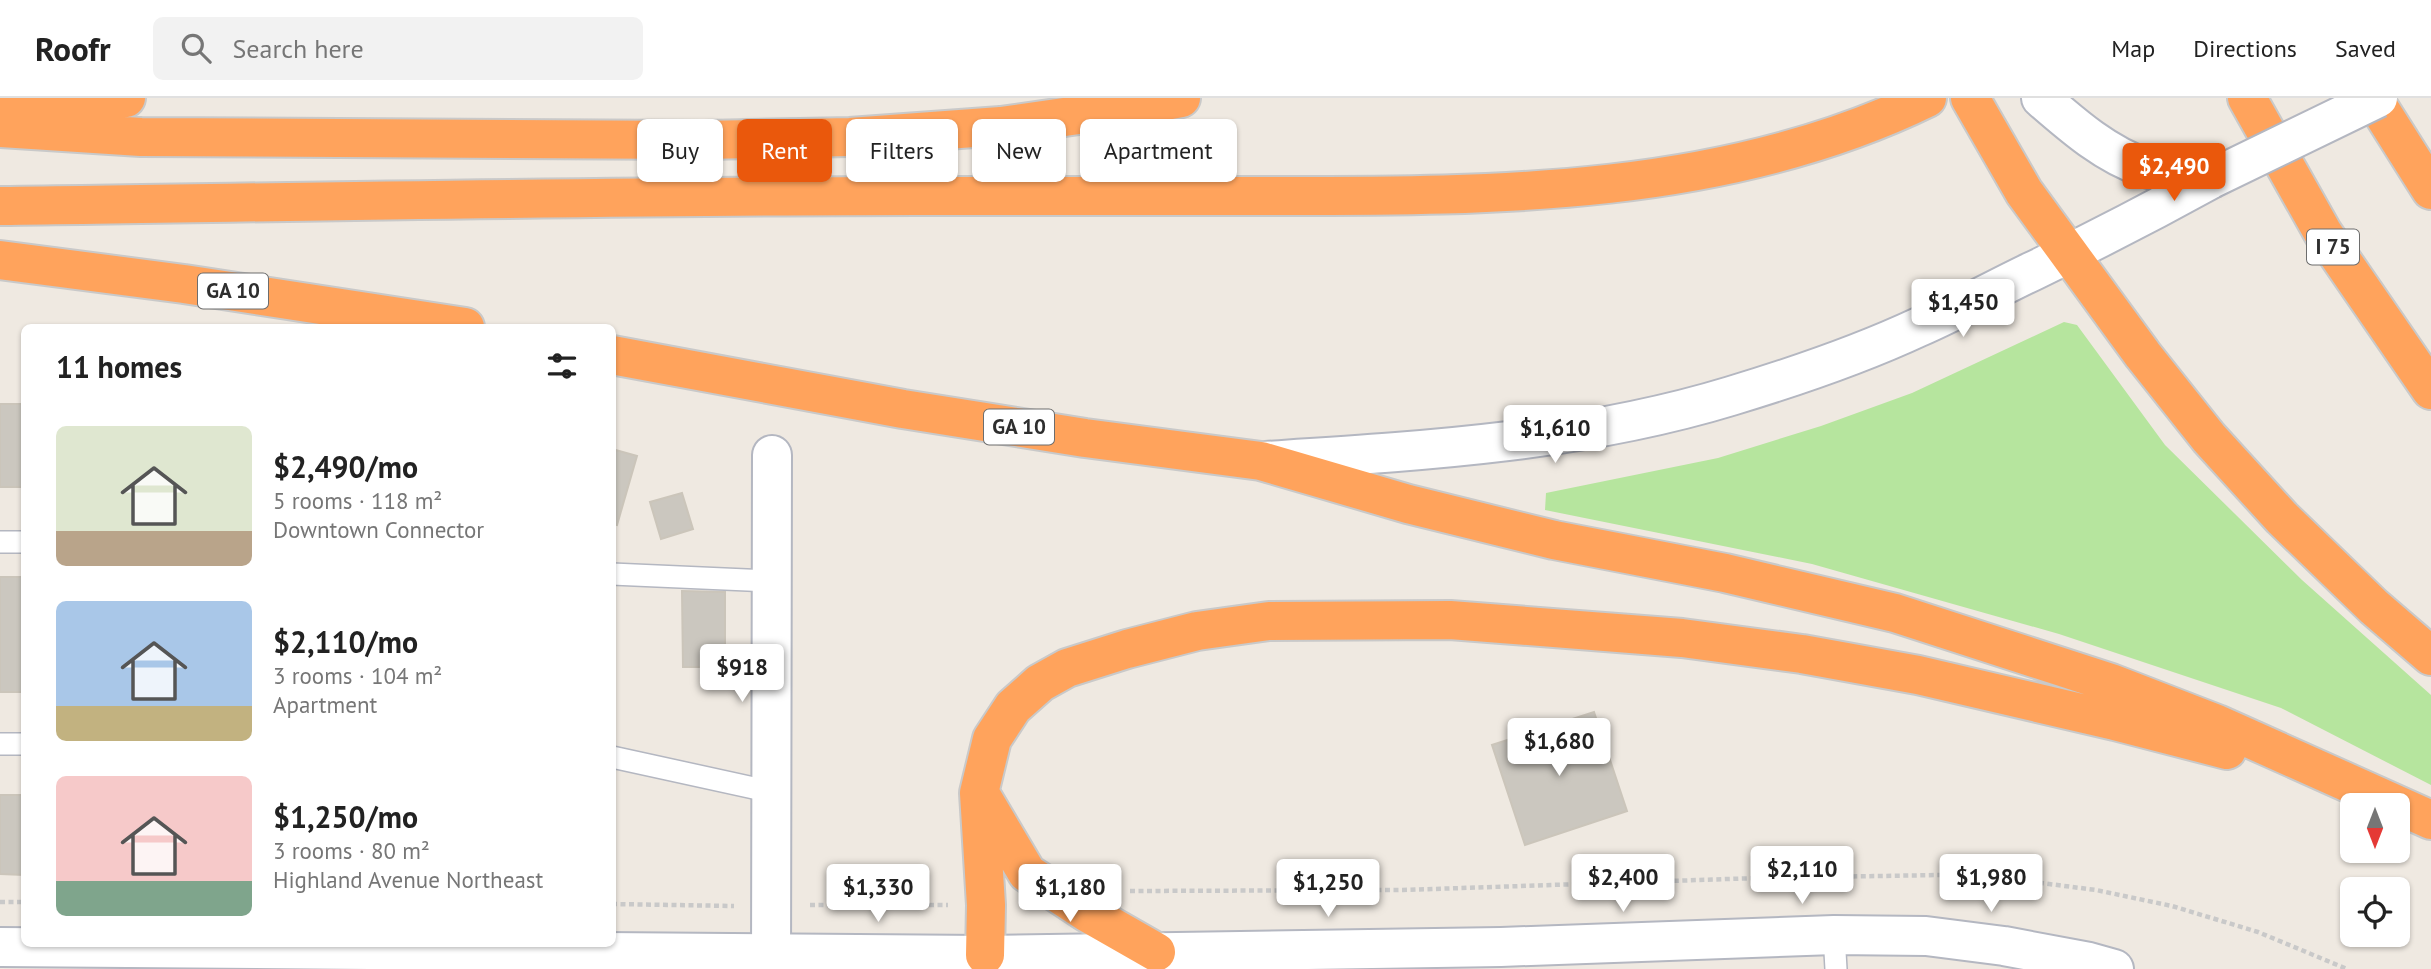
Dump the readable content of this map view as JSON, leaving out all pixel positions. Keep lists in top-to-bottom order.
{
  "streets": {
    "highway": ["I 75", "GA 10"]
  },
  "north": "bottom",
  "page": {
    "header": "Roofr",
    "search": "Search here",
    "nav": ["Map", "Directions", "Saved"],
    "chip": [
      "Buy",
      "Rent",
      "Filters",
      "New",
      "Apartment"
    ],
    "price": [
      "$2,490",
      "$1,450",
      "$1,610",
      "$918",
      "$1,680",
      "$2,110",
      "$2,400",
      "$1,980",
      "$1,250",
      "$1,330",
      "$1,180"
    ],
    "heading": "11 homes",
    "list": [
      {
        "name": "$2,490/mo",
        "note": "5 rooms · 118 m² · Downtown Connector"
      },
      {
        "name": "$2,110/mo",
        "note": "3 rooms · 104 m² · Apartment"
      },
      {
        "name": "$1,250/mo",
        "note": "3 rooms · 80 m² · Highland Avenue Northeast"
      }
    ]
  }
}
